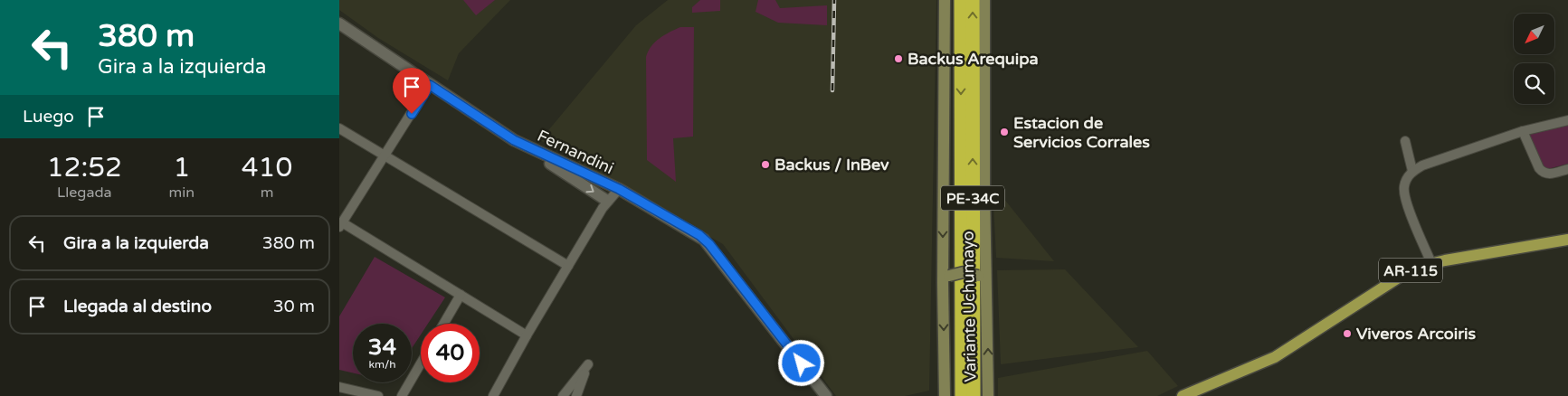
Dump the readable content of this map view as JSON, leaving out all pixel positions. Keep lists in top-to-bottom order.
{
  "streets": {
    "highway": ["PE-34C", "Variante Uchumayo"],
    "main road": ["AR-115"],
    "street": ["Fernandini"]
  },
  "places": [
    "Backus Arequipa",
    "Estacion de Servicios Corrales",
    "Backus / InBev",
    "Viveros Arcoiris"
  ],
  "north": "bottom left",
  "page": {
    "turn": ["380 m", "Gira a la izquierda"],
    "then": "Luego",
    "eta": [
      "12:52",
      "Llegada",
      "1",
      "min",
      "410",
      "m"
    ],
    "list": [
      {
        "name": "Gira a la izquierda",
        "value": "380 m"
      },
      {
        "name": "Llegada al destino",
        "value": "30 m"
      }
    ],
    "speed": "34 km/h",
    "limit": "40"
  }
}
